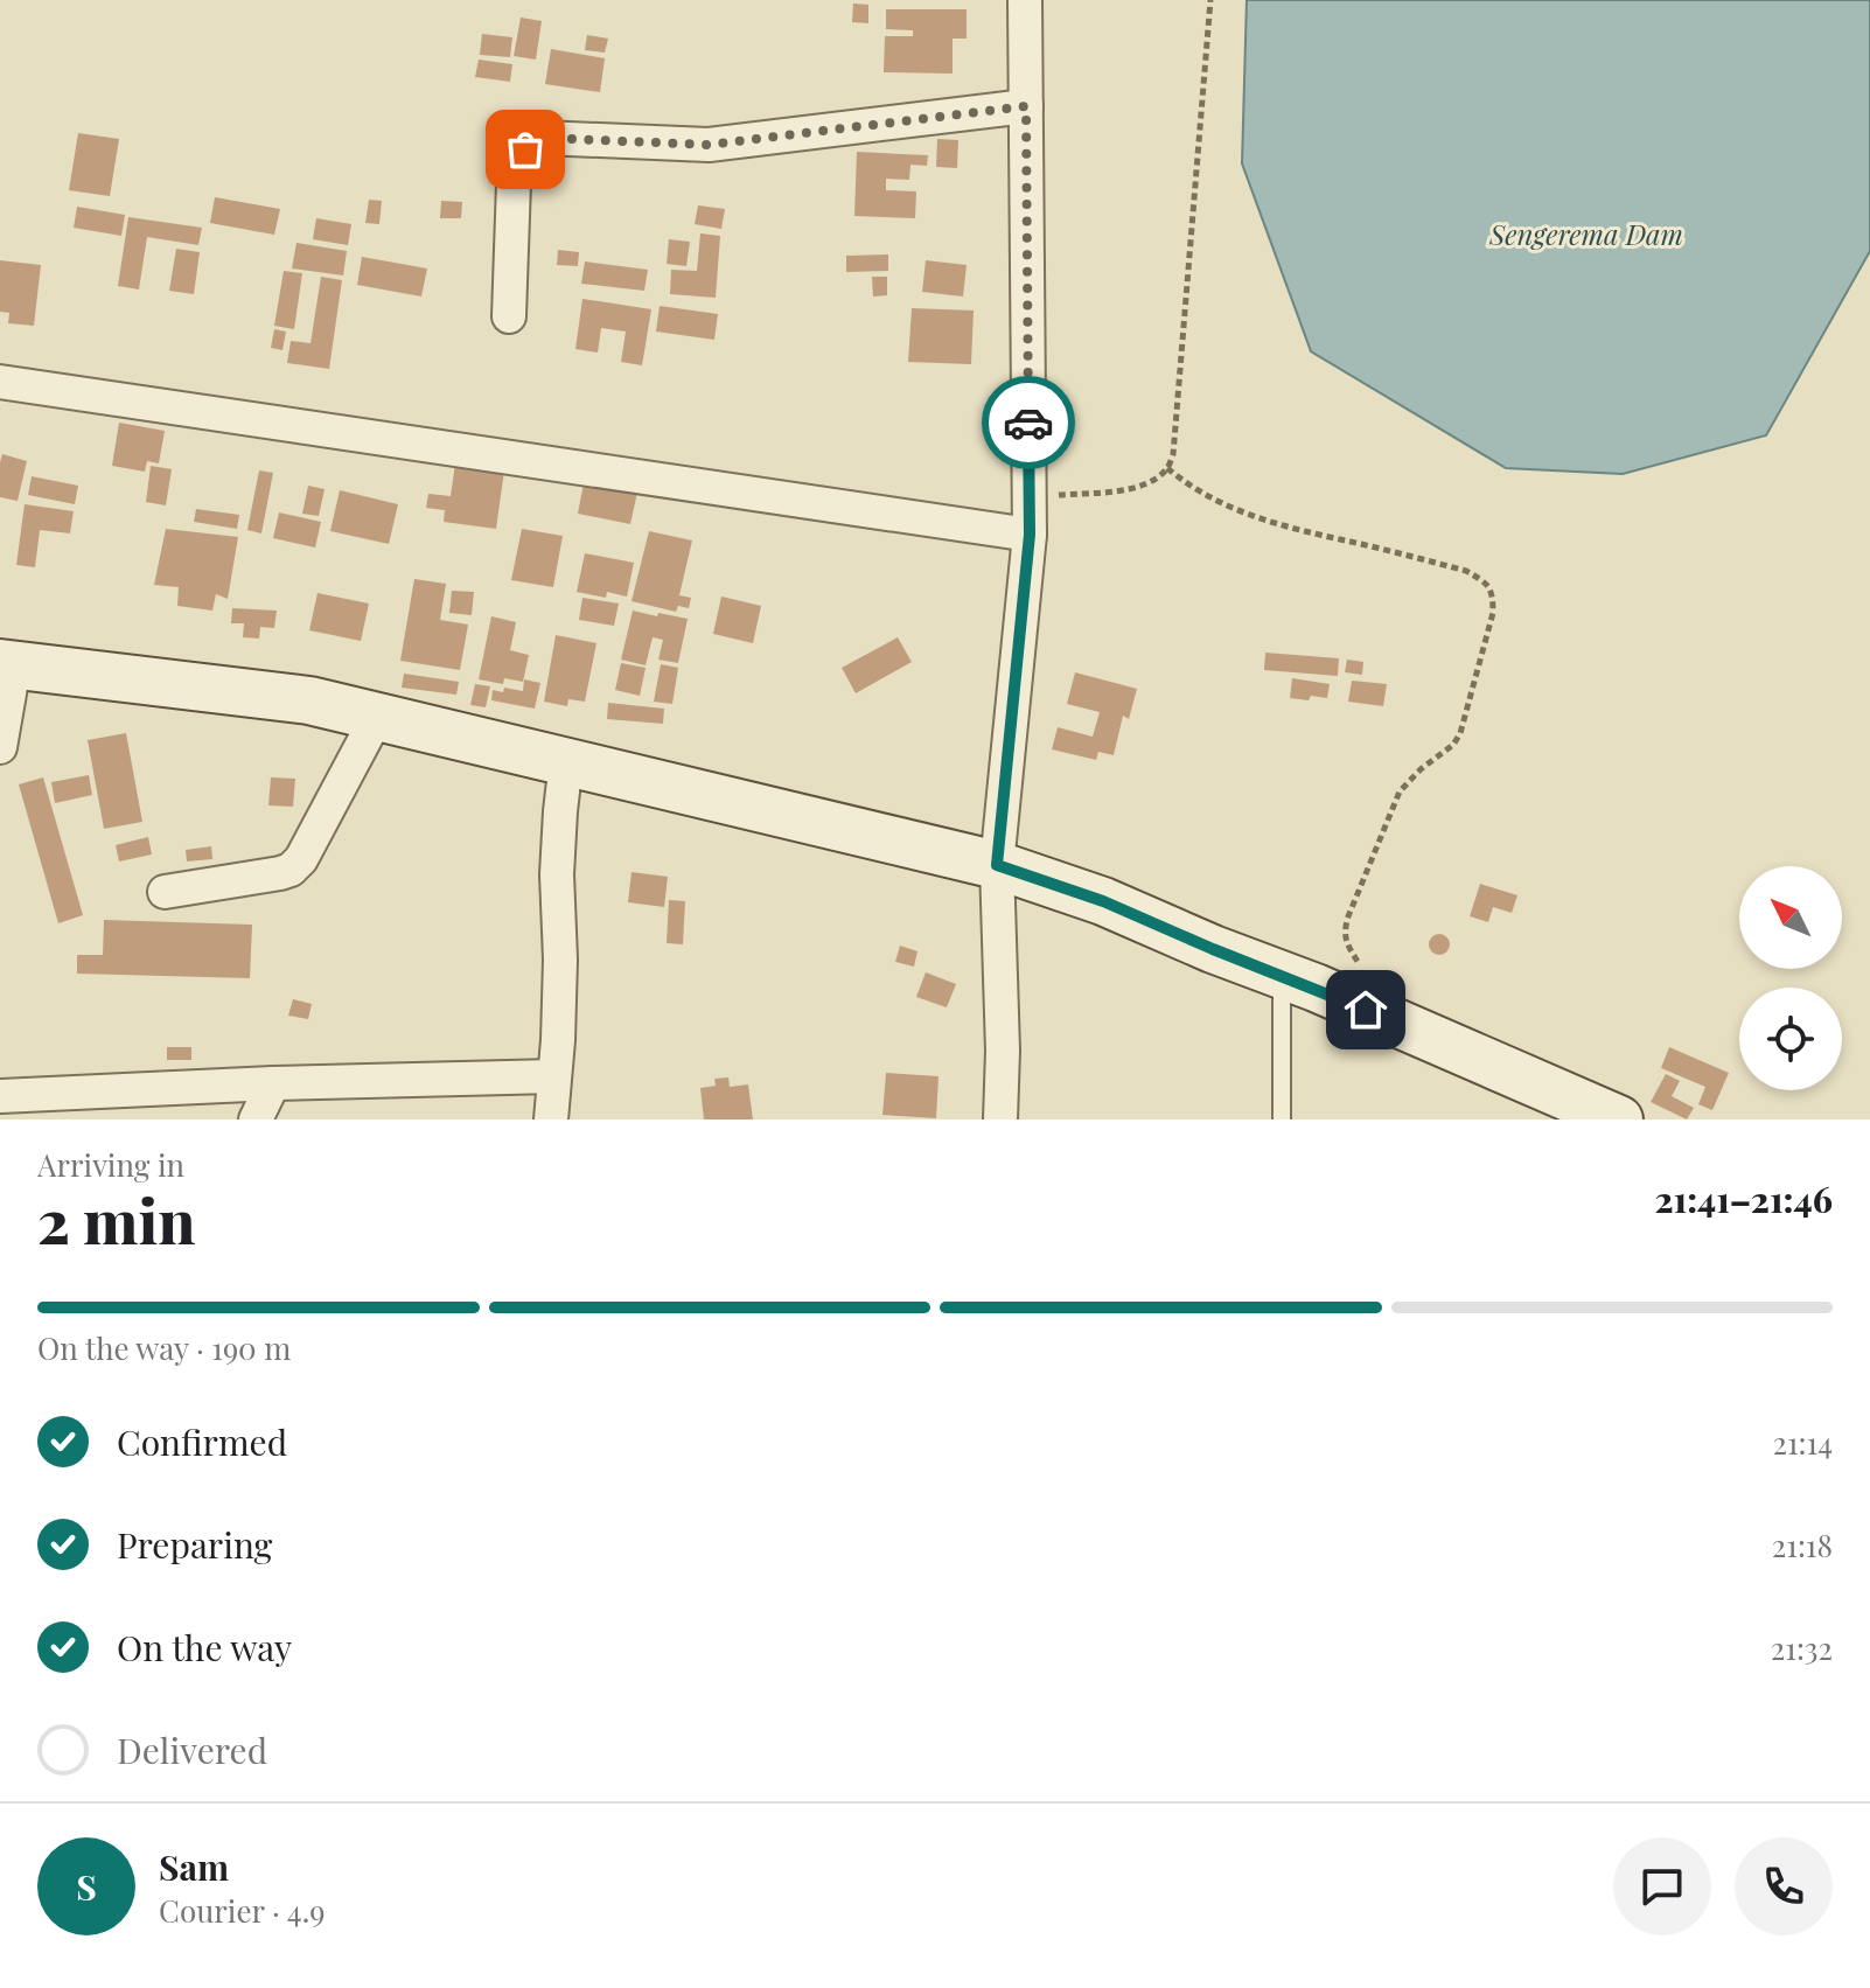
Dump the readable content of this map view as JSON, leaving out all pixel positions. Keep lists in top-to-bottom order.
{
  "water": ["Sengerema Dam"],
  "north": "top left",
  "page": {
    "heading": ["2 min", "Arriving in", "21:41–21:46"],
    "panel": ["Sam", "Courier · 4.9"],
    "bar": "On the way · 190 m",
    "list": [
      ["Confirmed", "21:14"],
      ["Preparing", "21:18"],
      ["On the way", "21:32"],
      "Delivered"
    ],
    "round": "S"
  }
}
